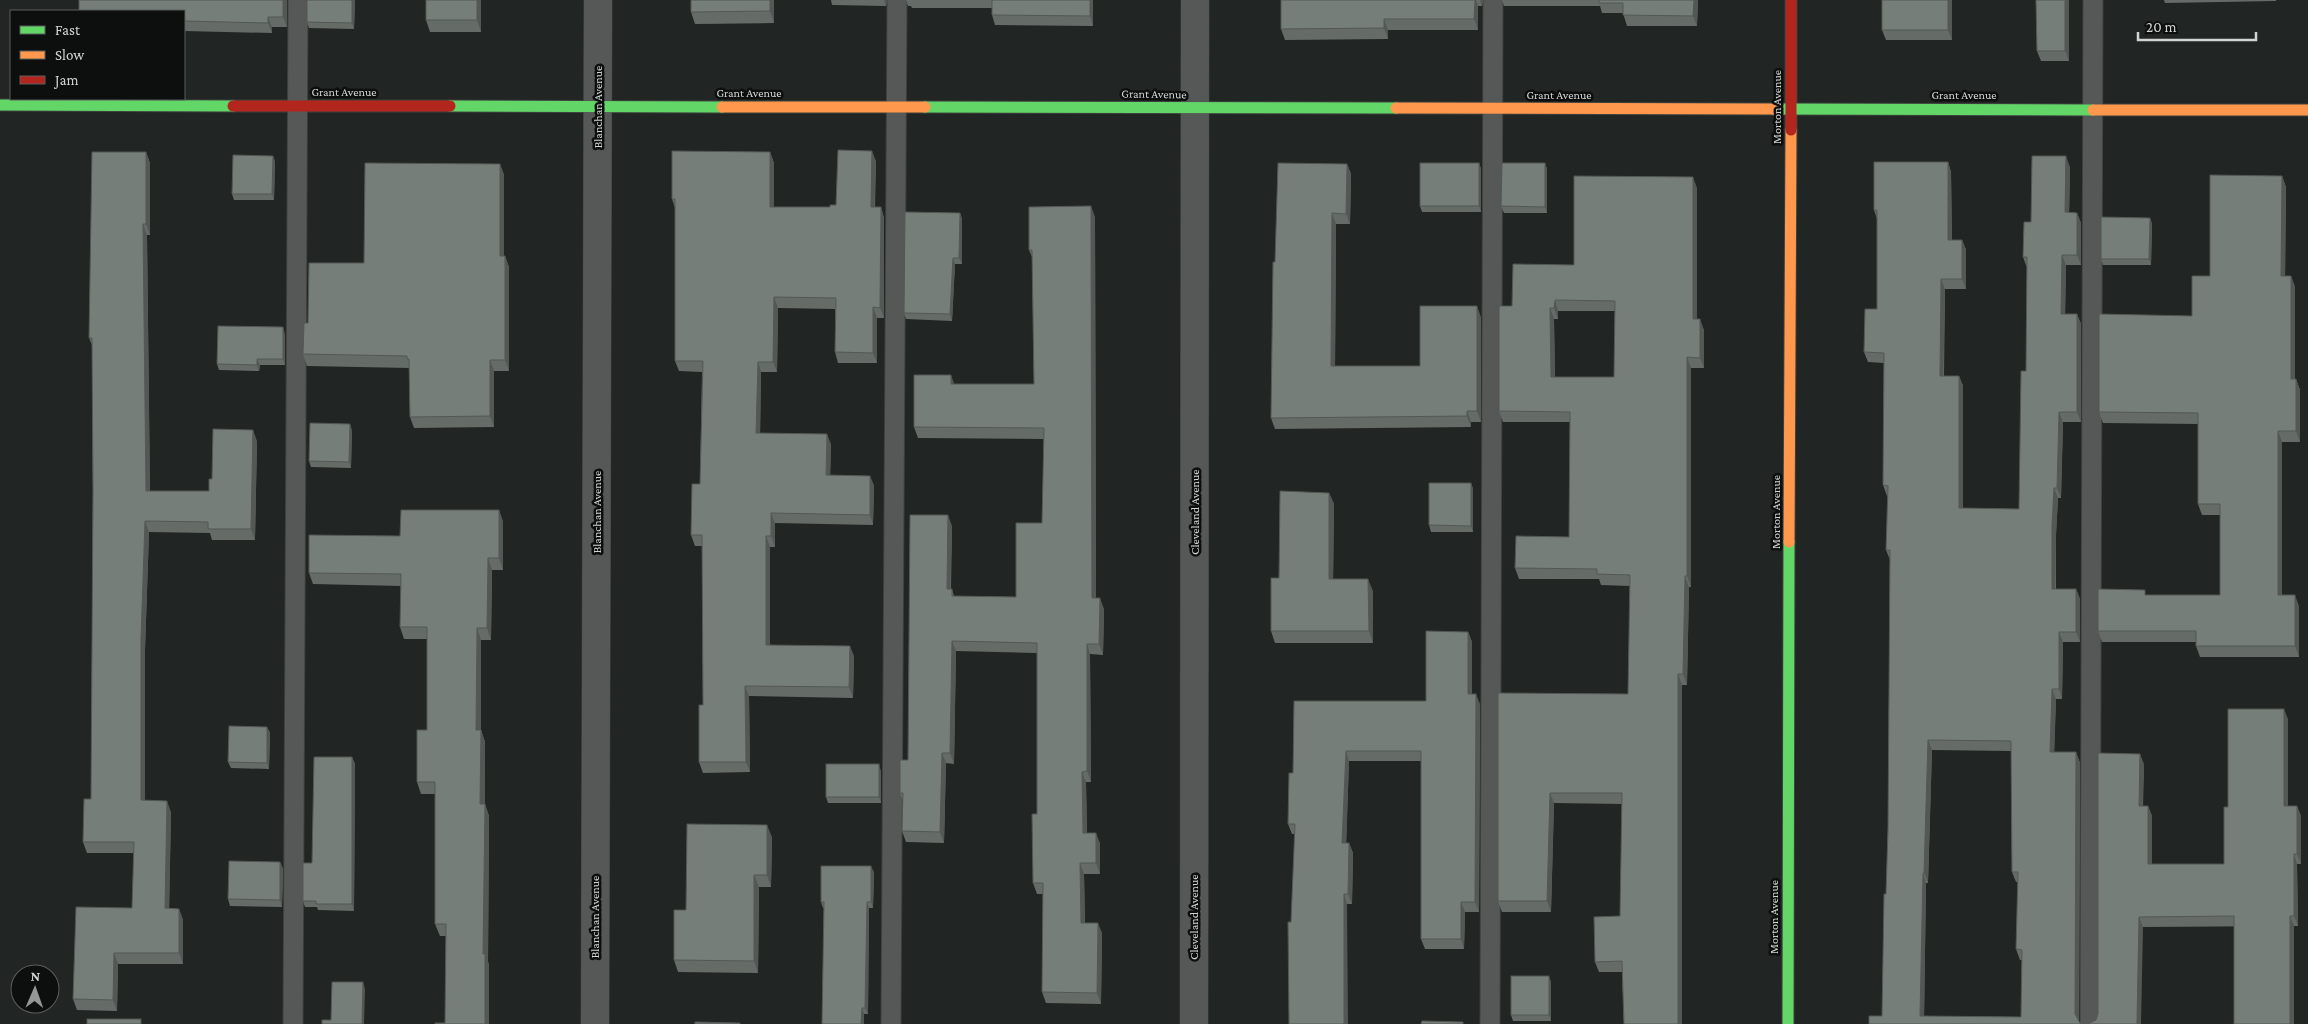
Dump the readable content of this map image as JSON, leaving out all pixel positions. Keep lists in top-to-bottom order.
{
  "streets": {
    "street": [
      "Grant Avenue",
      "Blanchan Avenue",
      "Morton Avenue",
      "Cleveland Avenue"
    ]
  },
  "crossings": [
    ["Grant Avenue", "Blanchan Avenue"],
    ["Grant Avenue", "Morton Avenue"],
    ["Grant Avenue", "Cleveland Avenue"]
  ],
  "legend": ["Fast", "Slow", "Jam"],
  "scale_bar": "20 m",
  "north": "top"
}
